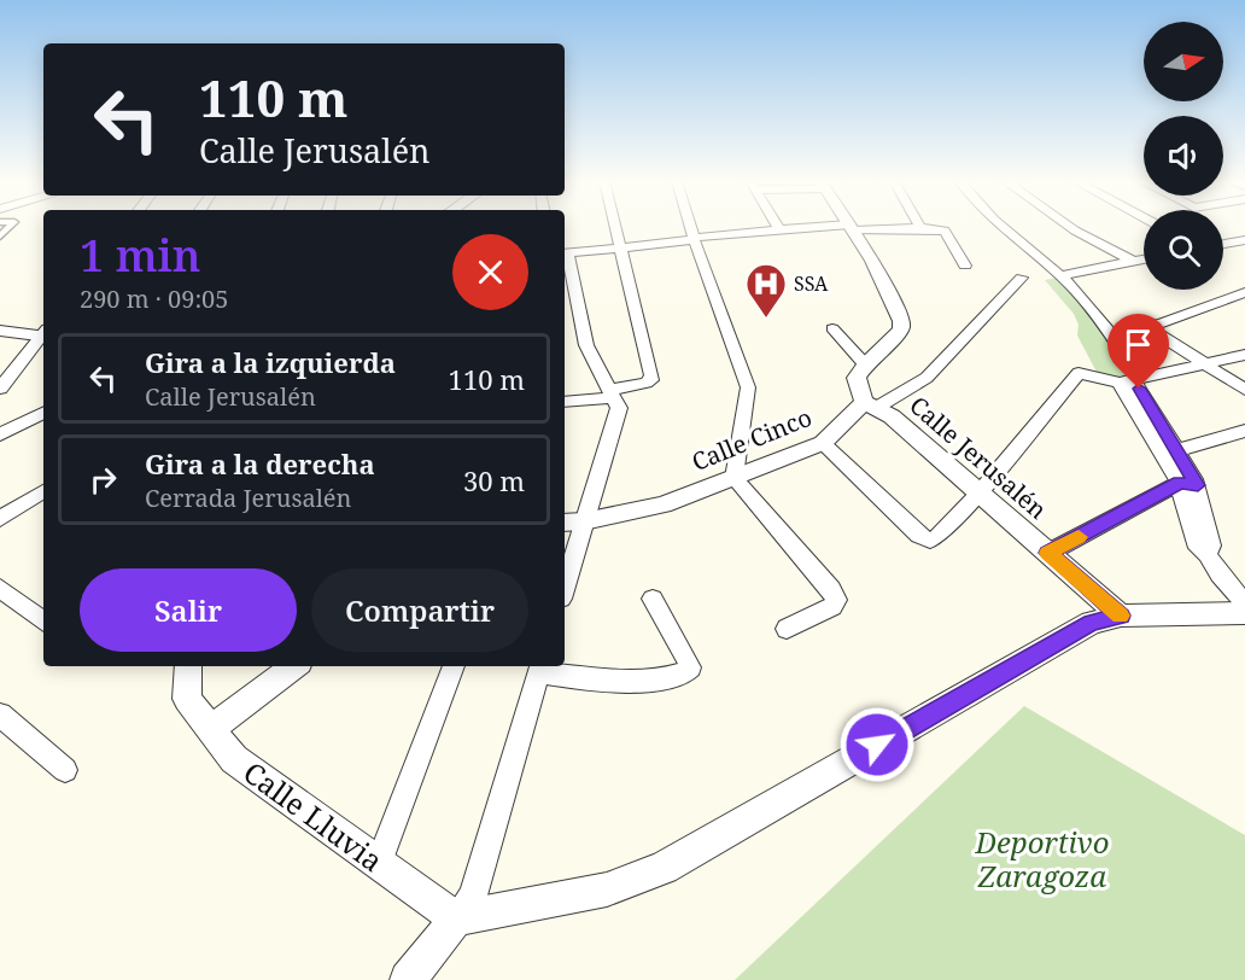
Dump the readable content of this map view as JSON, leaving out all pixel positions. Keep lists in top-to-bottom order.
{
  "streets": {
    "street": ["Calle Cinco", "Calle Jerusalén", "Calle Lluvia"]
  },
  "crossings": [
    ["Calle Cinco", "Calle Jerusalén"]
  ],
  "parks": ["Deportivo Zaragoza"],
  "places": {
    "hospital": ["SSA"]
  },
  "north": "right",
  "page": {
    "turn": ["110 m", "Calle Jerusalén"],
    "heading": ["1 min", "290 m · 09:05"],
    "list": [
      {
        "name": "Gira a la izquierda",
        "note": "Calle Jerusalén",
        "value": "110 m"
      },
      {
        "name": "Gira a la derecha",
        "note": "Cerrada Jerusalén",
        "value": "30 m"
      }
    ],
    "buttons": ["Salir", "Compartir"]
  }
}
